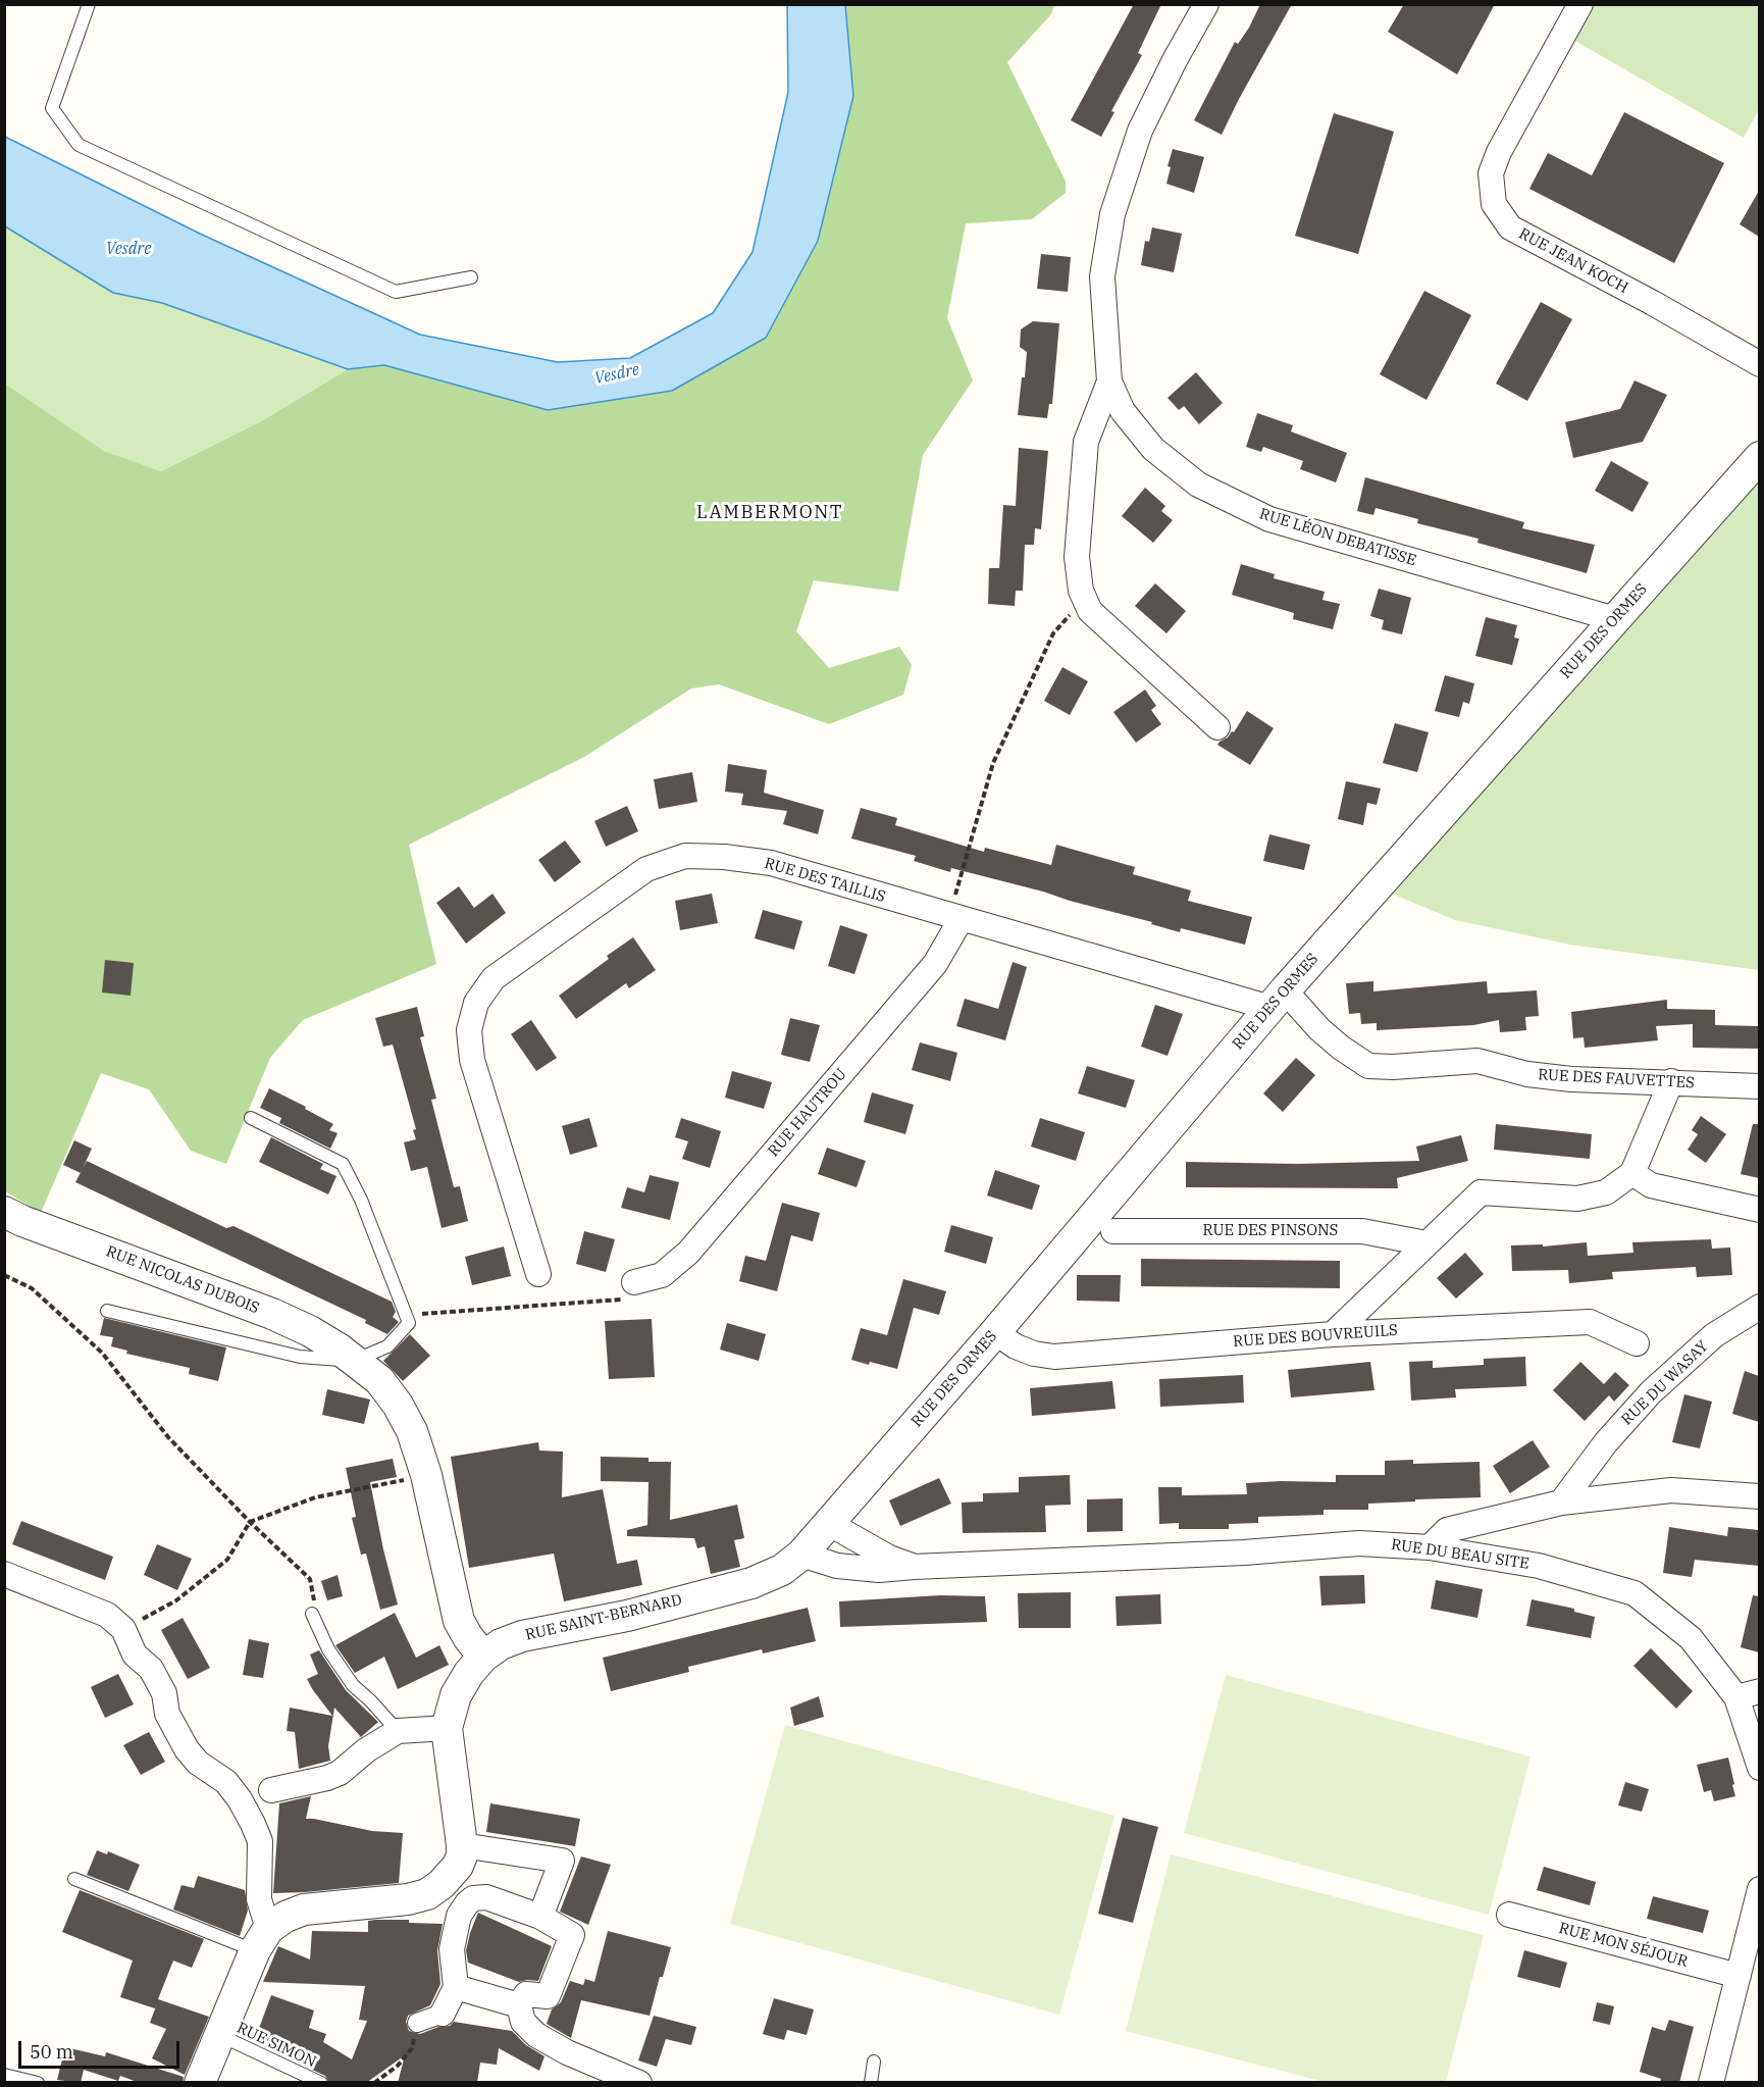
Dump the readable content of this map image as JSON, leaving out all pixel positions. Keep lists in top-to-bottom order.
{
  "streets": {
    "street": [
      "RUE JEAN KOCH",
      "RUE LÉON DEBATISSE",
      "RUE DES ORMES",
      "RUE DES TAILLIS",
      "RUE DES FAUVETTES",
      "RUE HAUTROU",
      "RUE DES PINSONS",
      "RUE NICOLAS DUBOIS",
      "RUE DES BOUVREUILS",
      "RUE DU WASAY",
      "RUE DU BEAU SITE",
      "RUE SAINT-BERNARD",
      "RUE MON SÉJOUR"
    ],
    "lane": ["RUE SIMON"]
  },
  "crossings": [
    ["RUE LÉON DEBATISSE", "RUE DES ORMES"],
    ["RUE DES ORMES", "RUE DES TAILLIS"],
    ["RUE DES ORMES", "RUE DES FAUVETTES"],
    ["RUE DES ORMES", "RUE DES BOUVREUILS"],
    ["RUE DES ORMES", "RUE DU BEAU SITE"],
    ["RUE DES ORMES", "RUE SAINT-BERNARD"],
    ["RUE DES TAILLIS", "RUE DES FAUVETTES"],
    ["RUE DES TAILLIS", "RUE HAUTROU"],
    ["RUE NICOLAS DUBOIS", "RUE SAINT-BERNARD"],
    ["RUE DU BEAU SITE", "RUE SAINT-BERNARD"]
  ],
  "districts": ["LAMBERMONT"],
  "water": ["Vesdre"],
  "scale_bar": "50 m"
}
